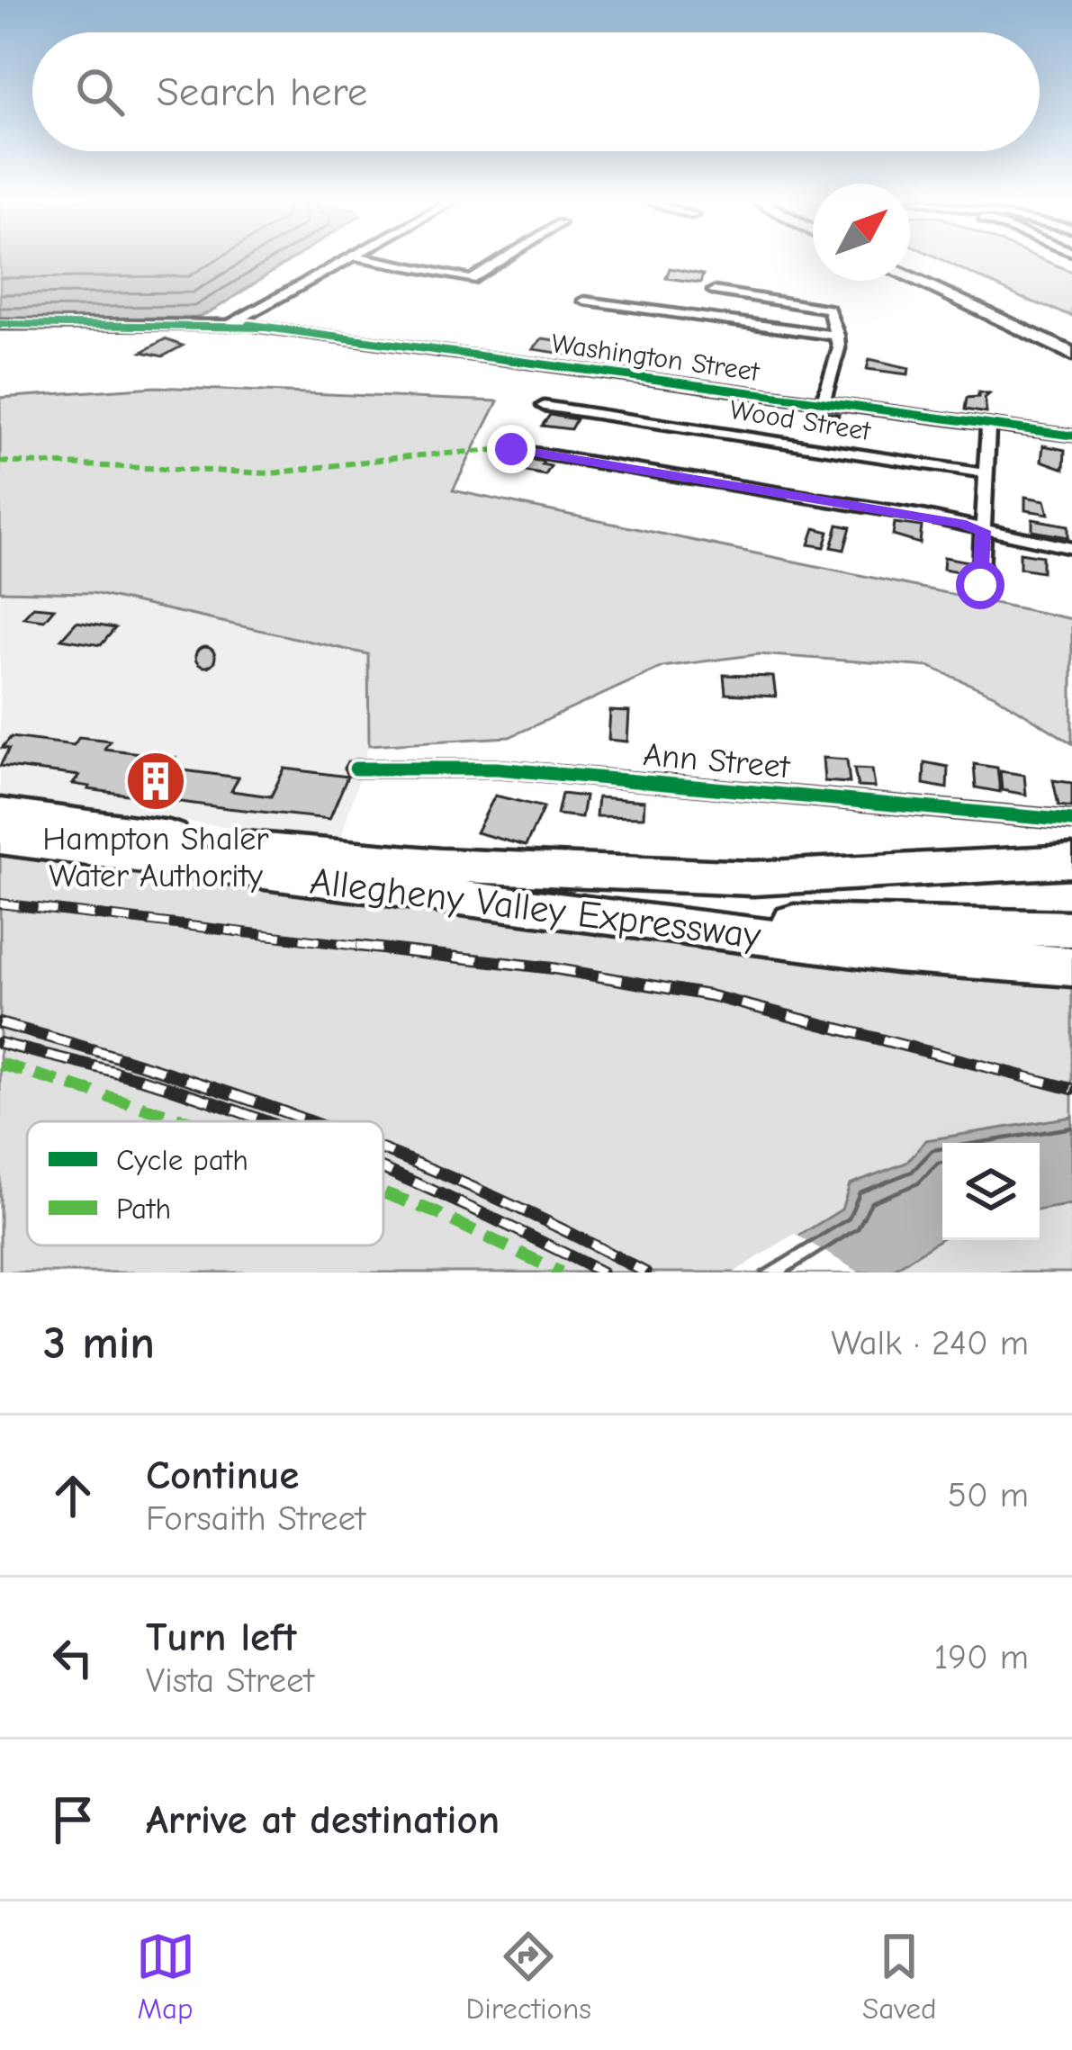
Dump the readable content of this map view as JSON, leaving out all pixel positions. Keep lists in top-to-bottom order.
{
  "streets": {
    "highway": ["Allegheny Valley Expressway"],
    "street": ["Washington Street", "Wood Street", "Ann Street"]
  },
  "places": {
    "building": ["Hampton Shaler Water Authority"]
  },
  "legend": ["Cycle path", "Path"],
  "north": "top right",
  "page": {
    "search": "Search here",
    "heading": ["3 min", "Walk · 240 m"],
    "list": [
      ["Continue", "Forsaith Street", "50 m"],
      ["Turn left", "Vista Street", "190 m"],
      "Arrive at destination"
    ],
    "nav": ["Map", "Directions", "Saved"]
  }
}
